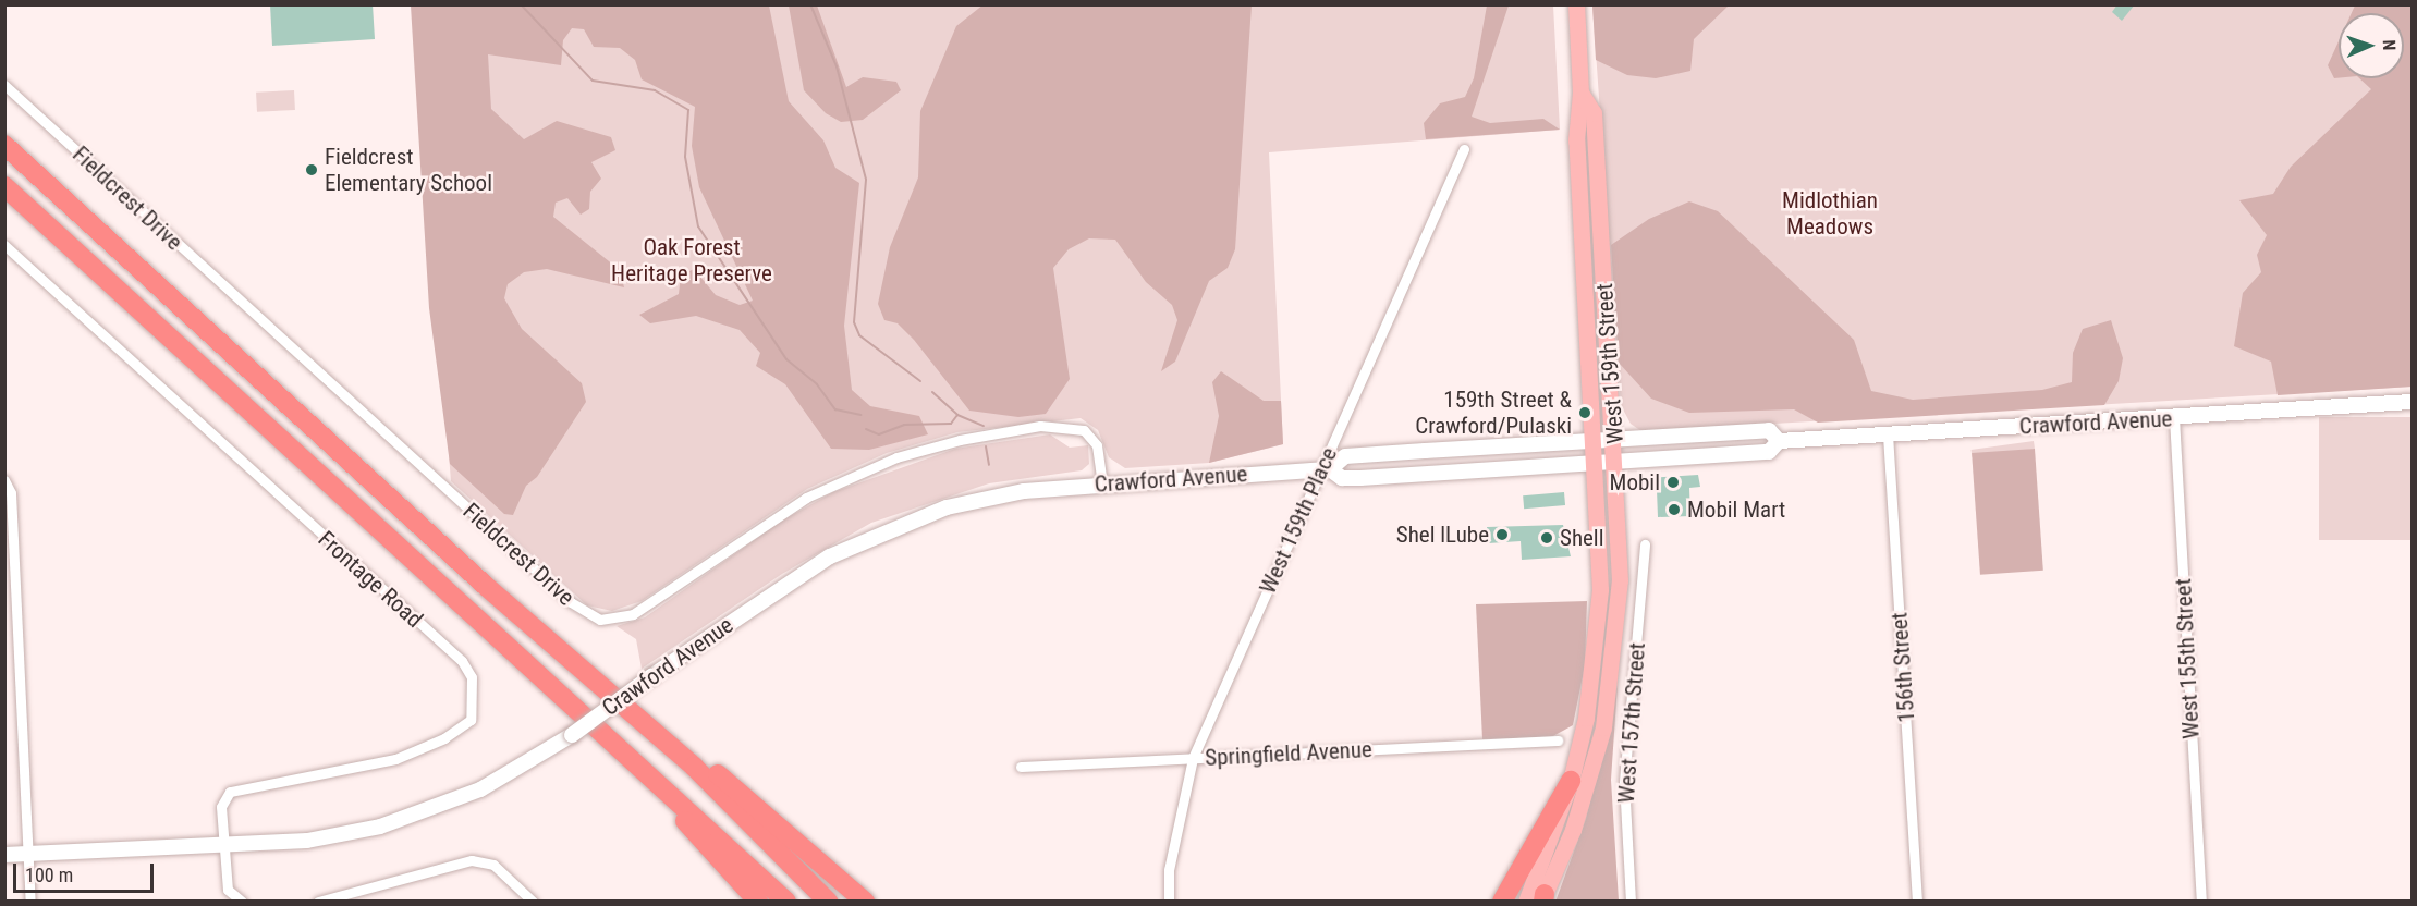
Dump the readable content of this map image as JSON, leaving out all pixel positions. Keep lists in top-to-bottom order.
{
  "streets": {
    "main road": ["West 159th Street", "Crawford Avenue"],
    "street": [
      "Fieldcrest Drive",
      "West 159th Place",
      "Frontage Road",
      "West 155th Street",
      "156th Street",
      "West 157th Street",
      "Springfield Avenue"
    ]
  },
  "crossings": [
    ["Fieldcrest Drive", "Crawford Avenue"],
    ["West 159th Street", "Crawford Avenue"],
    ["Crawford Avenue", "West 159th Place"],
    ["Crawford Avenue", "Frontage Road"],
    ["Crawford Avenue", "West 155th Street"],
    ["Crawford Avenue", "156th Street"],
    ["West 159th Place", "Springfield Avenue"]
  ],
  "parks": ["Midlothian Meadows", "Oak Forest Heritage Preserve"],
  "places": [
    "Fieldcrest Elementary School",
    "159th Street & Crawford/Pulaski",
    "Mobil",
    "Mobil Mart",
    "Shel lLube",
    "Shell"
  ],
  "scale_bar": "100 m",
  "north": "right"
}
